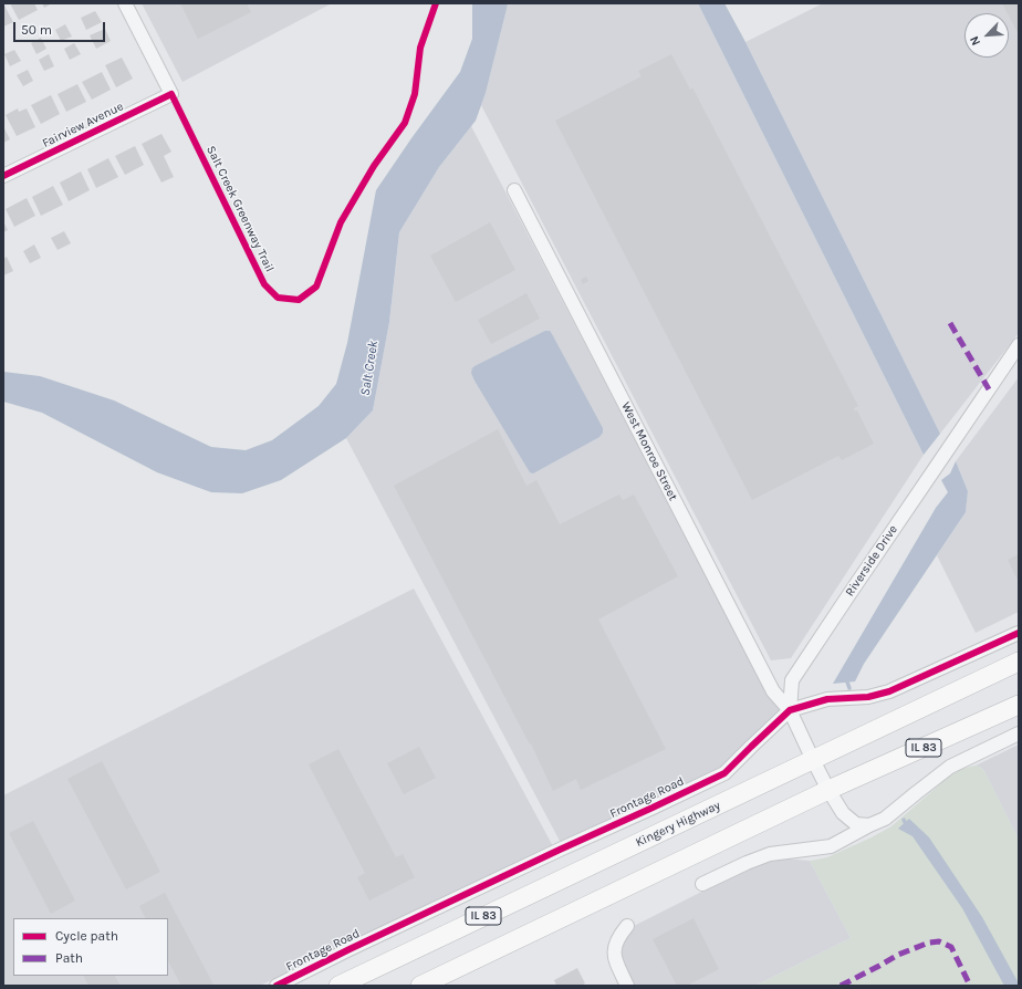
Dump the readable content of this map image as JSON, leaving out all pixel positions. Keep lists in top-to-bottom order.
{
  "streets": {
    "highway": ["IL 83", "Kingery Highway"],
    "street": [
      "Fairview Avenue",
      "West Monroe Street",
      "Riverside Drive",
      "Frontage Road"
    ],
    "cycle path": ["Salt Creek Greenway Trail"]
  },
  "crossings": [
    ["West Monroe Street", "Riverside Drive"],
    ["West Monroe Street", "Frontage Road"],
    ["Riverside Drive", "IL 83"],
    ["Riverside Drive", "Frontage Road"],
    ["Riverside Drive", "Kingery Highway"]
  ],
  "water": ["Salt Creek"],
  "legend": ["Cycle path", "Path"],
  "scale_bar": "50 m",
  "north": "bottom left"
}
